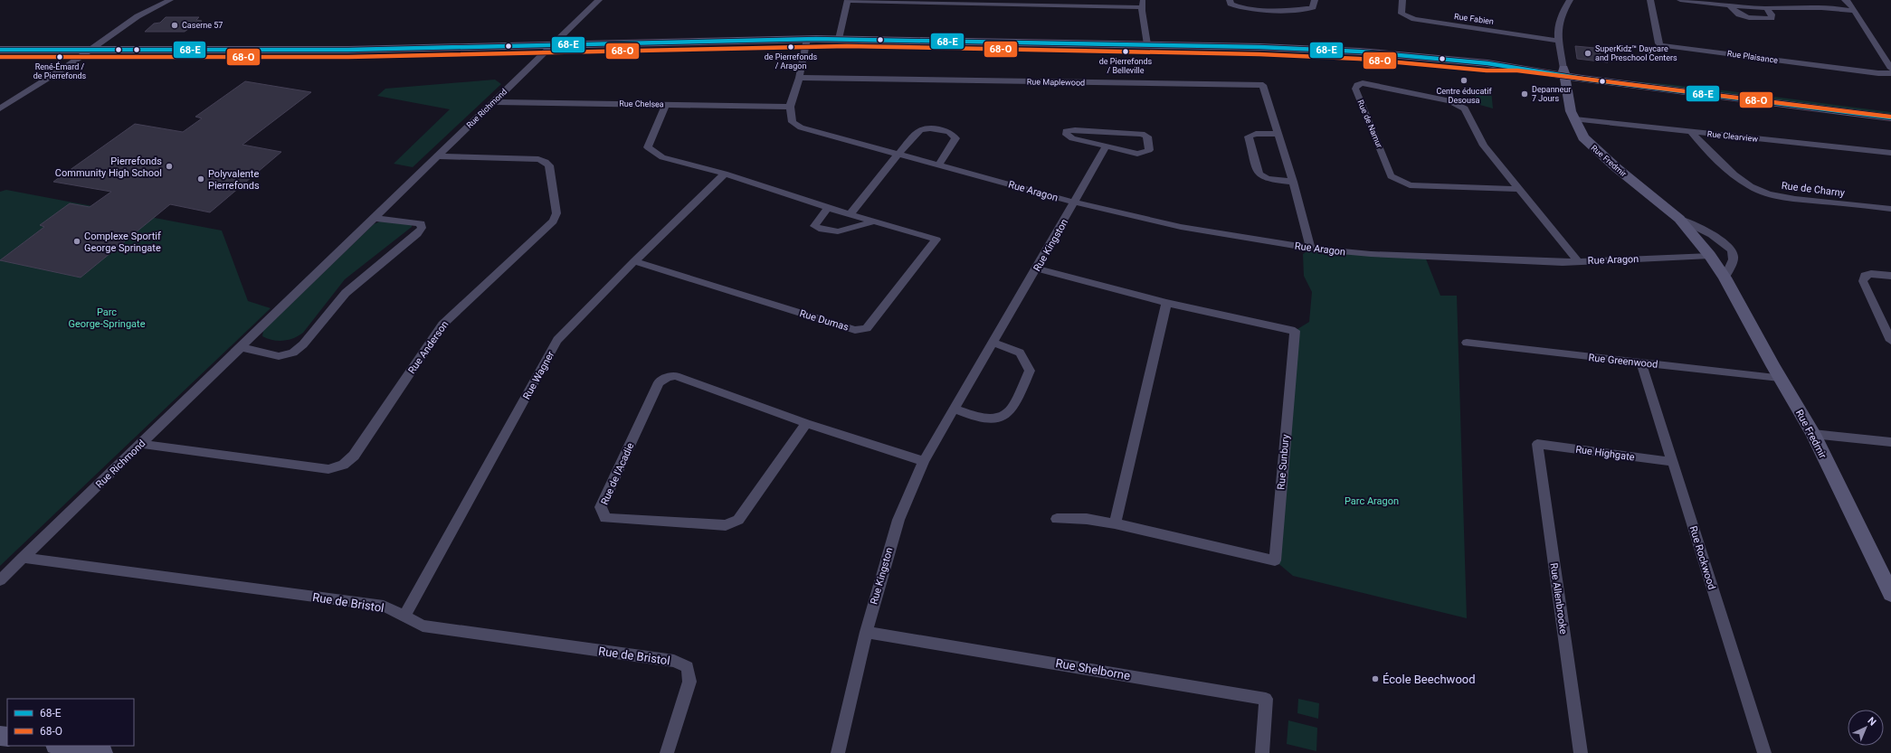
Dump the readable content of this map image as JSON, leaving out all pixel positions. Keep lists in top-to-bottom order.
{
  "streets": {
    "main road": ["Rue Fredmir"],
    "street": [
      "Rue Fabien",
      "Rue Plaisance",
      "Rue Maplewood",
      "Rue Chelsea",
      "Rue Richmond",
      "Rue de Namur",
      "Rue Clearview",
      "Rue de Charny",
      "Rue Aragon",
      "Rue Kingston",
      "Rue Dumas",
      "Rue Anderson",
      "Rue Greenwood",
      "Rue Wagner",
      "Rue Highgate",
      "Rue Sunbury",
      "Rue de l'Acadie",
      "Rue Rockwood",
      "Rue Allenbrooke",
      "Rue de Bristol",
      "Rue Shelborne"
    ]
  },
  "crossings": [
    ["Rue Fabien", "Rue Fredmir"],
    ["Rue Maplewood", "Rue Aragon"],
    ["Rue Chelsea", "Rue Richmond"],
    ["Rue Chelsea", "Rue Aragon"],
    ["Rue Chelsea", "Rue Dumas"],
    ["Rue Richmond", "Rue Anderson"],
    ["Rue Richmond", "Rue de Bristol"],
    ["Rue de Namur", "Rue Aragon"],
    ["Rue Clearview", "Rue Fredmir"],
    ["Rue Clearview", "Rue de Charny"],
    ["Rue Fredmir", "Rue Aragon"],
    ["Rue Fredmir", "Rue Greenwood"],
    ["Rue Aragon", "Rue Kingston"],
    ["Rue Kingston", "Rue Sunbury"],
    ["Rue Kingston", "Rue de l'Acadie"],
    ["Rue Kingston", "Rue Shelborne"],
    ["Rue Dumas", "Rue Wagner"],
    ["Rue Greenwood", "Rue Rockwood"],
    ["Rue Wagner", "Rue de Bristol"],
    ["Rue Highgate", "Rue Rockwood"],
    ["Rue Highgate", "Rue Allenbrooke"]
  ],
  "parks": ["Parc George-Springate", "Parc Aragon"],
  "places": [
    "Caserne 57",
    "de Pierrefonds / Aragon",
    "de Pierrefonds / Belleville",
    "SuperKidz™ Daycare and Preschool Centers",
    "René-Émard / de Pierrefonds",
    "Centre éducatif Desousa",
    "Depanneur 7 Jours",
    "Pierrefonds Community High School",
    "Polyvalente Pierrefonds",
    "Complexe Sportif George Springate",
    "École Beechwood"
  ],
  "lines": ["transit line 68-E", "transit line 68-O"],
  "legend": ["68-E", "68-O"],
  "north": "top right"
}
